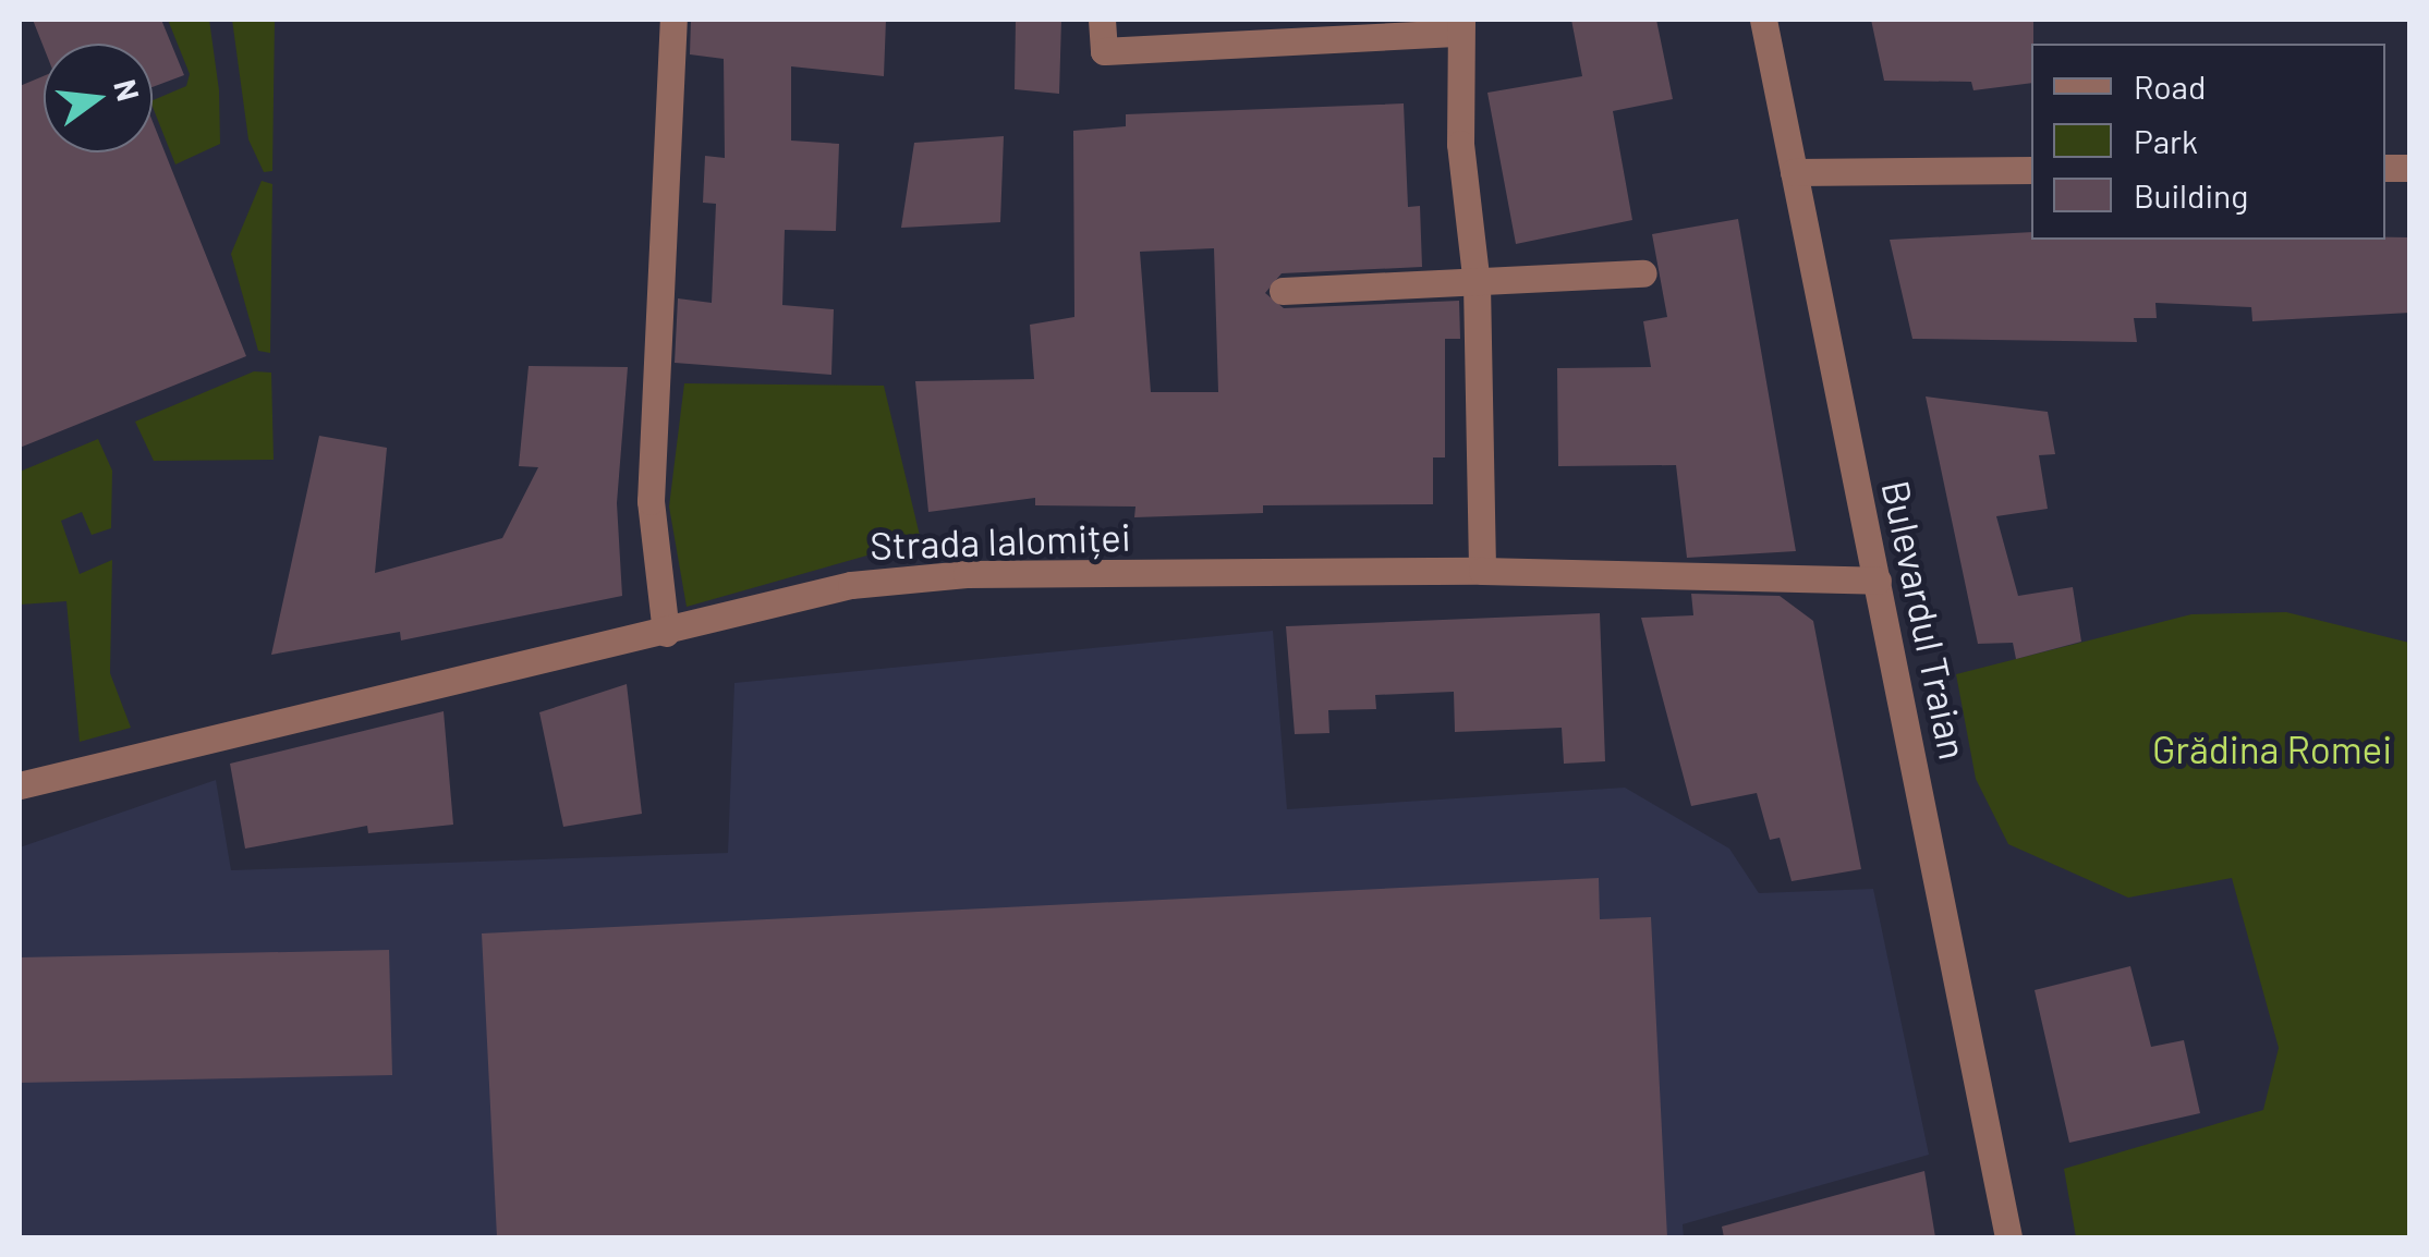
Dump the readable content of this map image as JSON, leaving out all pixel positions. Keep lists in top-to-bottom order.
{
  "streets": {
    "street": ["Strada Ialomiței", "Bulevardul Traian"]
  },
  "crossings": [
    ["Strada Ialomiței", "Bulevardul Traian"]
  ],
  "parks": ["Grădina Romei"],
  "legend": ["Road", "Park", "Building"],
  "north": "right"
}
